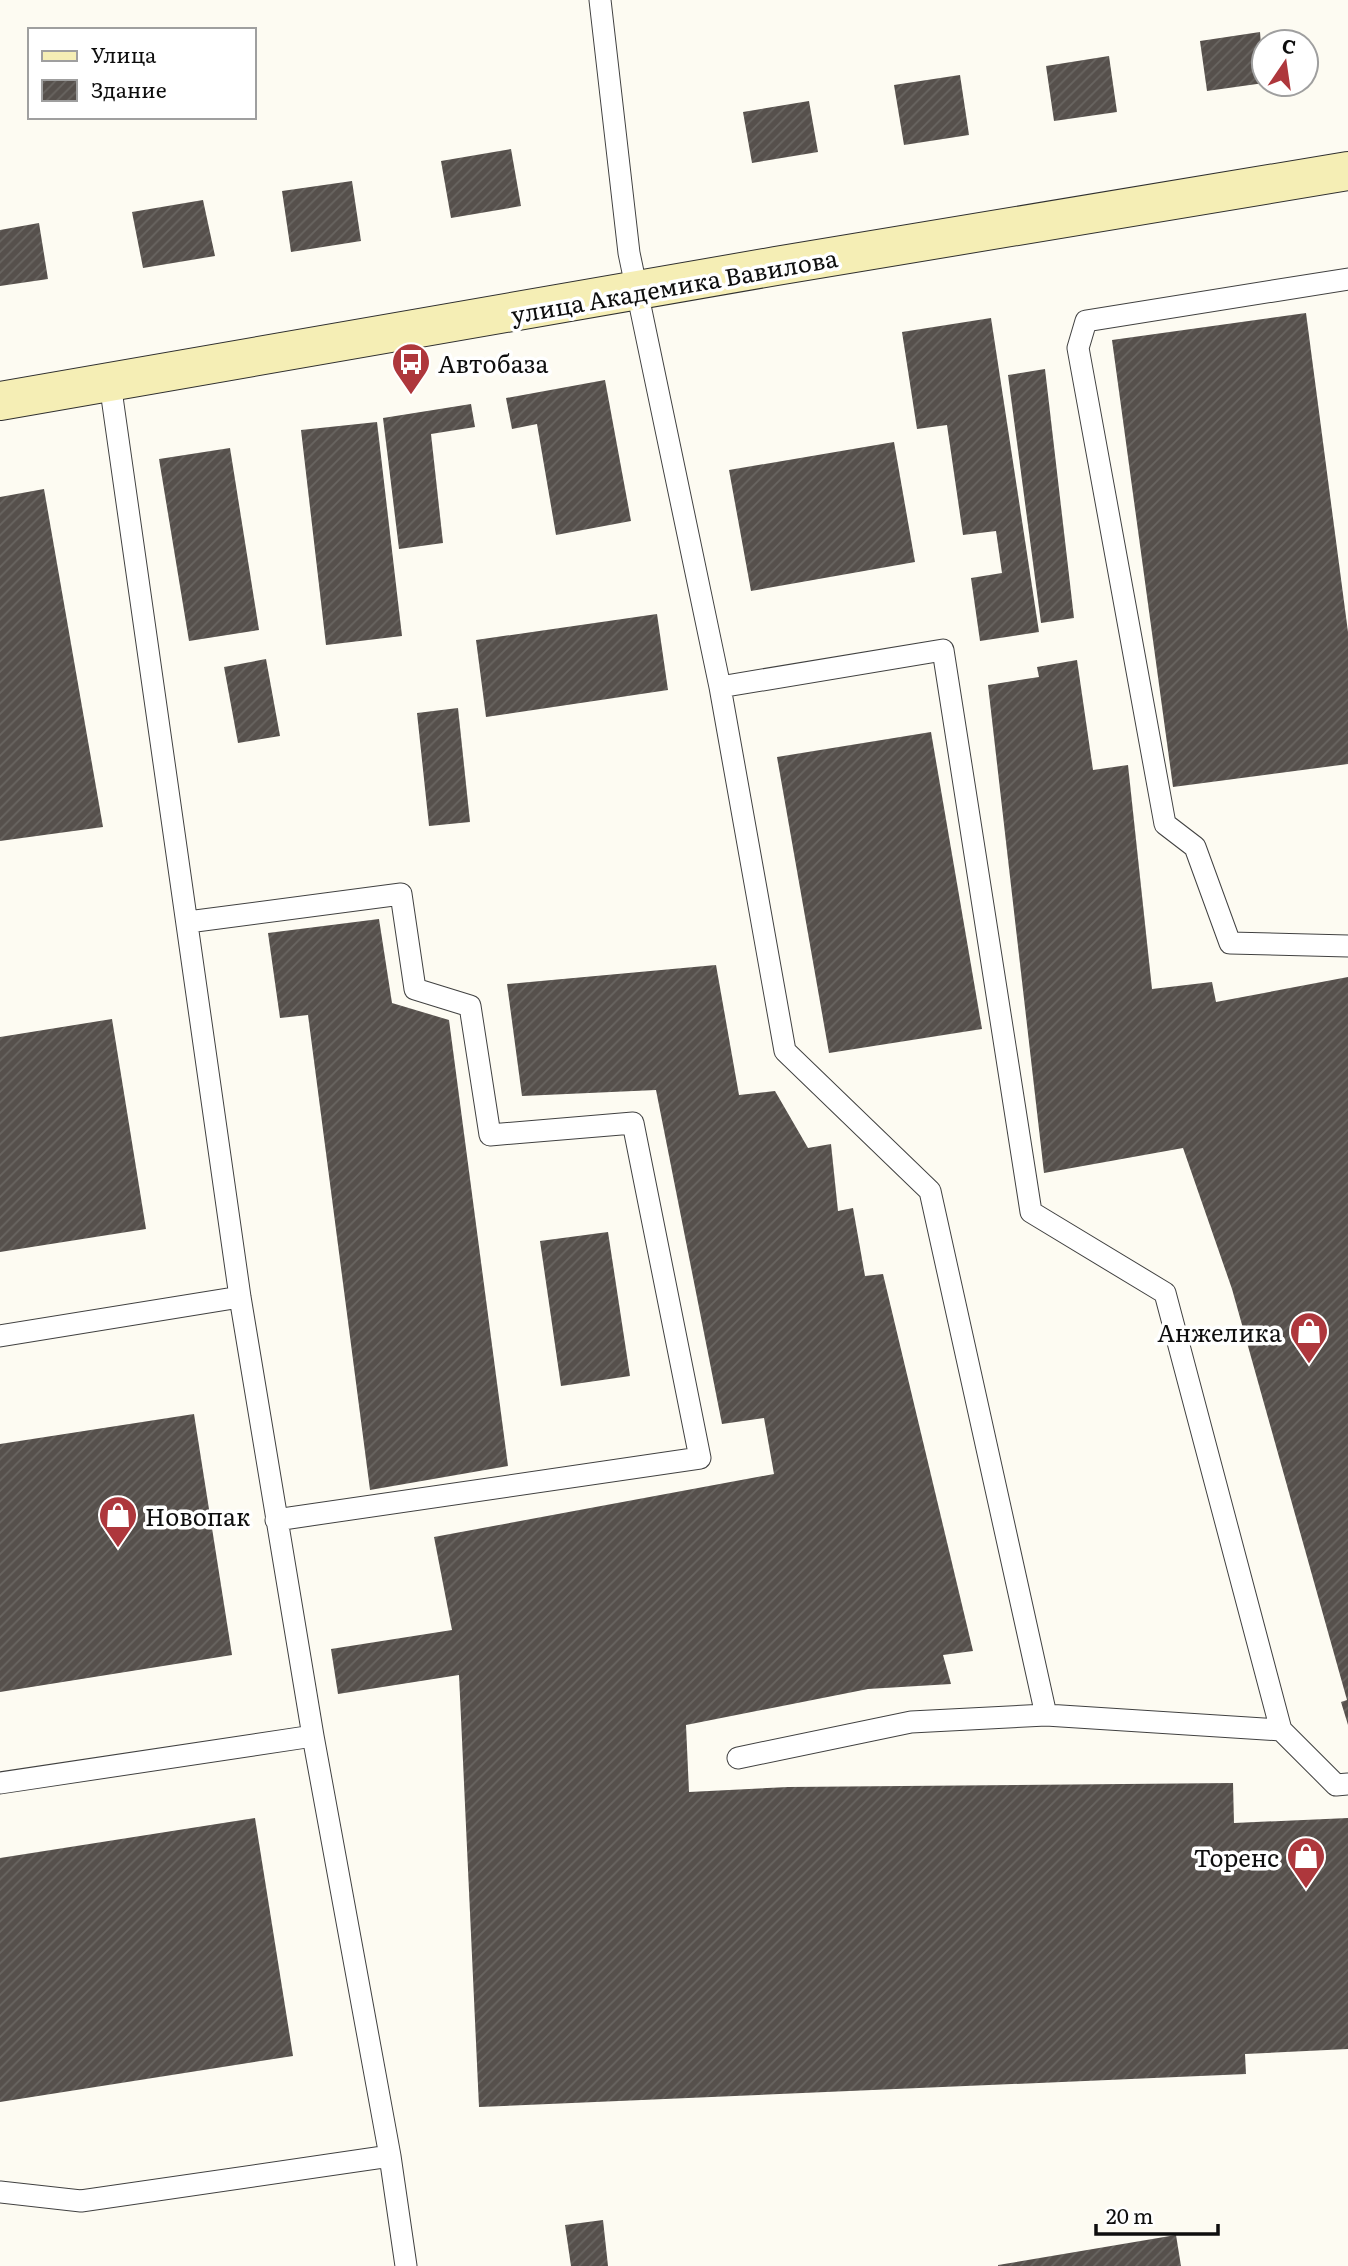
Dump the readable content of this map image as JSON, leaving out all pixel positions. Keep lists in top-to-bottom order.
{
  "streets": {
    "street": ["улица Академика Вавилова"]
  },
  "places": {
    "bus stop": ["Автобаза"],
    "shop": ["Анжелика", "Новопак", "Торенс"]
  },
  "legend": ["Улица", "Здание"],
  "scale_bar": "20 m",
  "north": "top"
}
